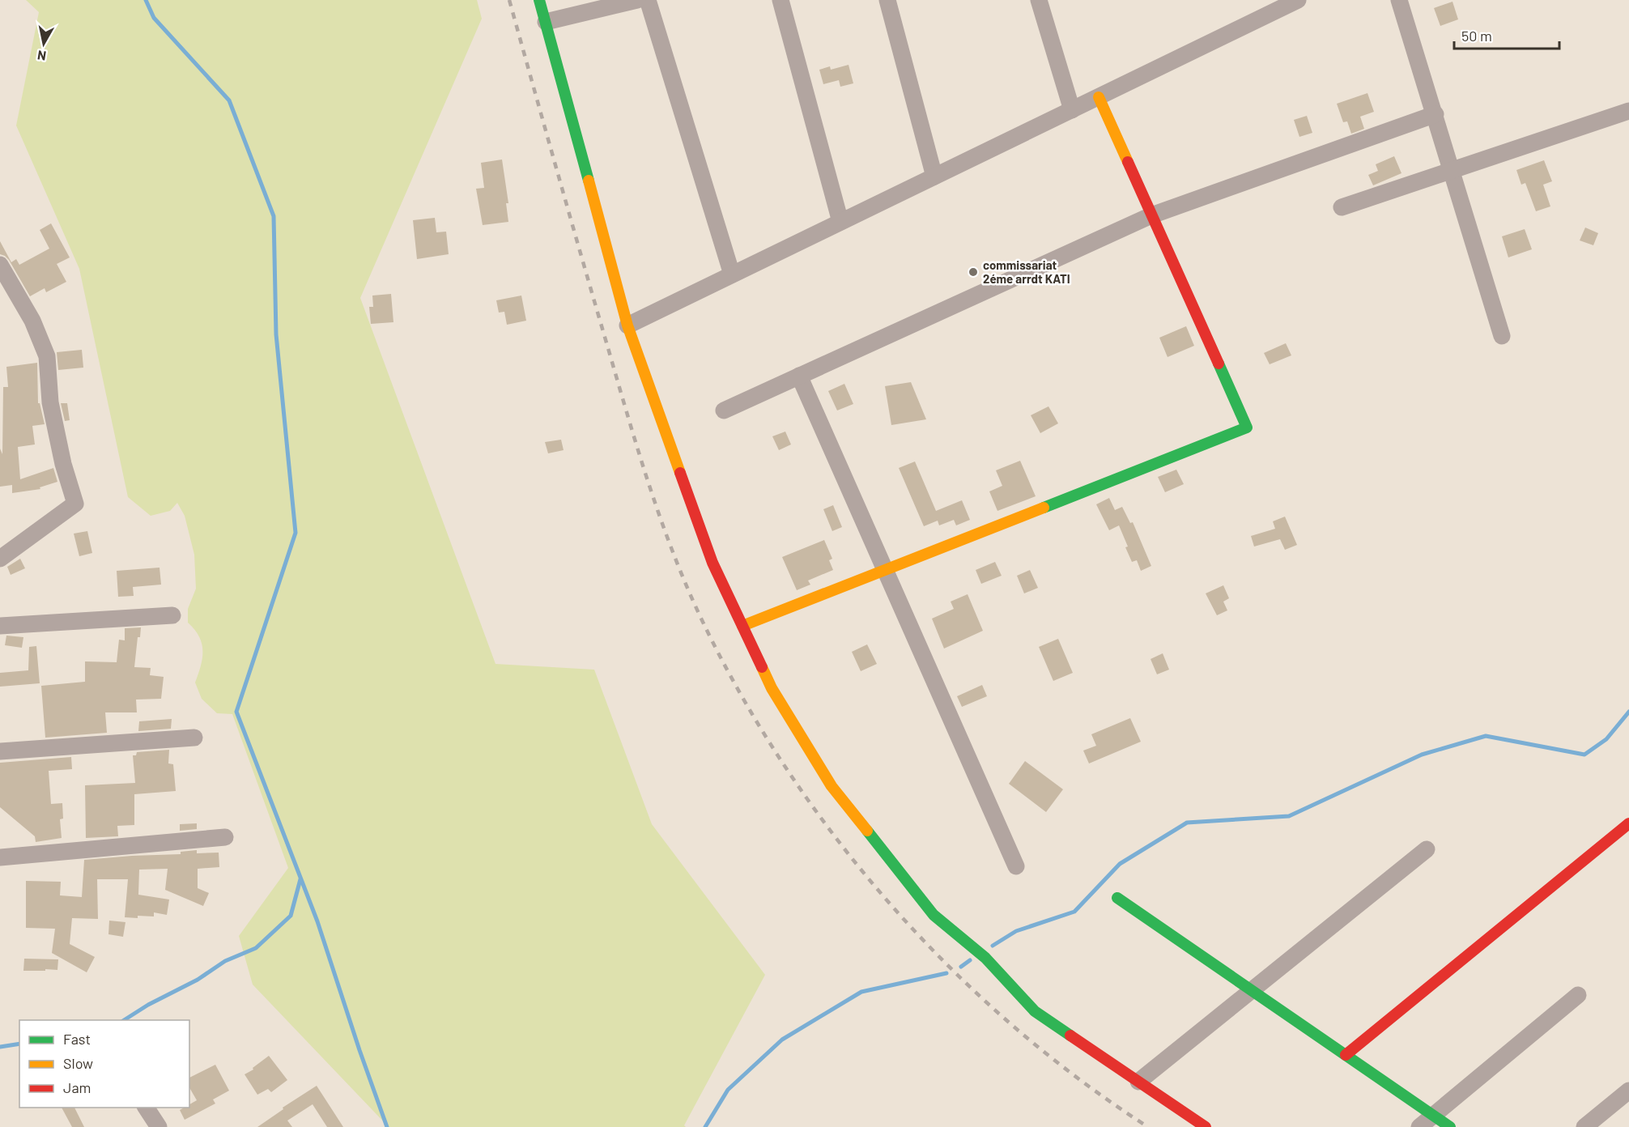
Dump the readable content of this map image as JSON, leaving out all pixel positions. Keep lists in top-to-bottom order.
{
  "places": ["commissariat 2éme arrdt KATI"],
  "legend": ["Fast", "Slow", "Jam"],
  "scale_bar": "50 m",
  "north": "bottom"
}
